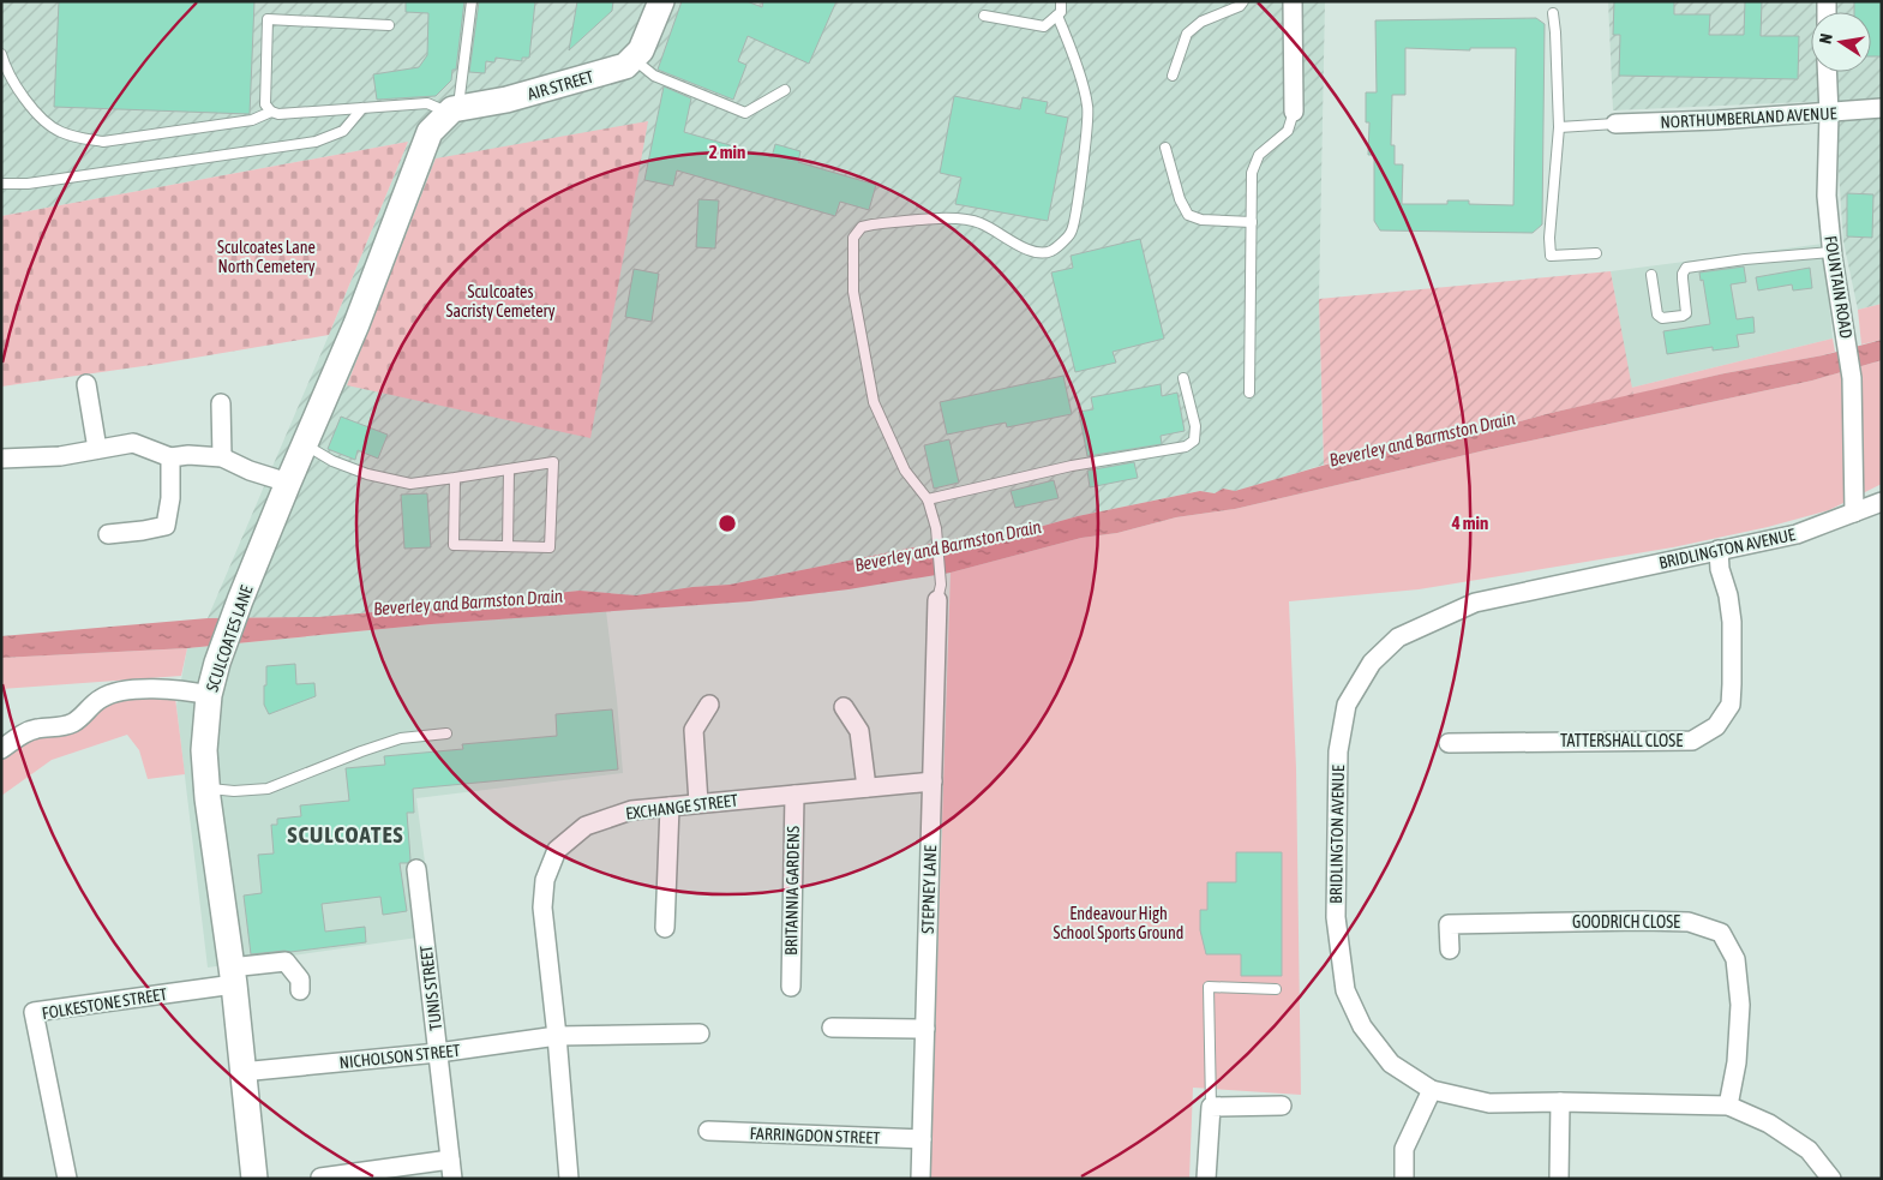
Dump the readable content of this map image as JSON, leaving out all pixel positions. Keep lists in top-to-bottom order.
{
  "streets": {
    "street": [
      "AIR STREET",
      "NORTHUMBERLAND AVENUE",
      "FOUNTAIN ROAD",
      "BRIDLINGTON AVENUE",
      "SCULCOATES LANE",
      "TATTERSHALL CLOSE",
      "EXCHANGE STREET",
      "STEPNEY LANE",
      "BRITANNIA GARDENS",
      "GOODRICH CLOSE",
      "TUNIS STREET",
      "FOLKESTONE STREET",
      "NICHOLSON STREET",
      "FARRINGDON STREET"
    ]
  },
  "crossings": [
    ["AIR STREET", "SCULCOATES LANE"],
    ["NORTHUMBERLAND AVENUE", "FOUNTAIN ROAD"],
    ["FOUNTAIN ROAD", "BRIDLINGTON AVENUE"],
    ["BRIDLINGTON AVENUE", "TATTERSHALL CLOSE"],
    ["BRIDLINGTON AVENUE", "GOODRICH CLOSE"],
    ["SCULCOATES LANE", "FOLKESTONE STREET"],
    ["SCULCOATES LANE", "NICHOLSON STREET"],
    ["EXCHANGE STREET", "STEPNEY LANE"],
    ["EXCHANGE STREET", "BRITANNIA GARDENS"],
    ["EXCHANGE STREET", "NICHOLSON STREET"],
    ["STEPNEY LANE", "FARRINGDON STREET"],
    ["TUNIS STREET", "NICHOLSON STREET"]
  ],
  "districts": ["SCULCOATES"],
  "water": ["Beverley and Barmston Drain"],
  "parks": ["Sculcoates Lane North Cemetery", "Sculcoates Sacristy Cemetery", "Endeavour High School Sports Ground"],
  "north": "left",
  "rings": ["2 min", "4 min"]
}
